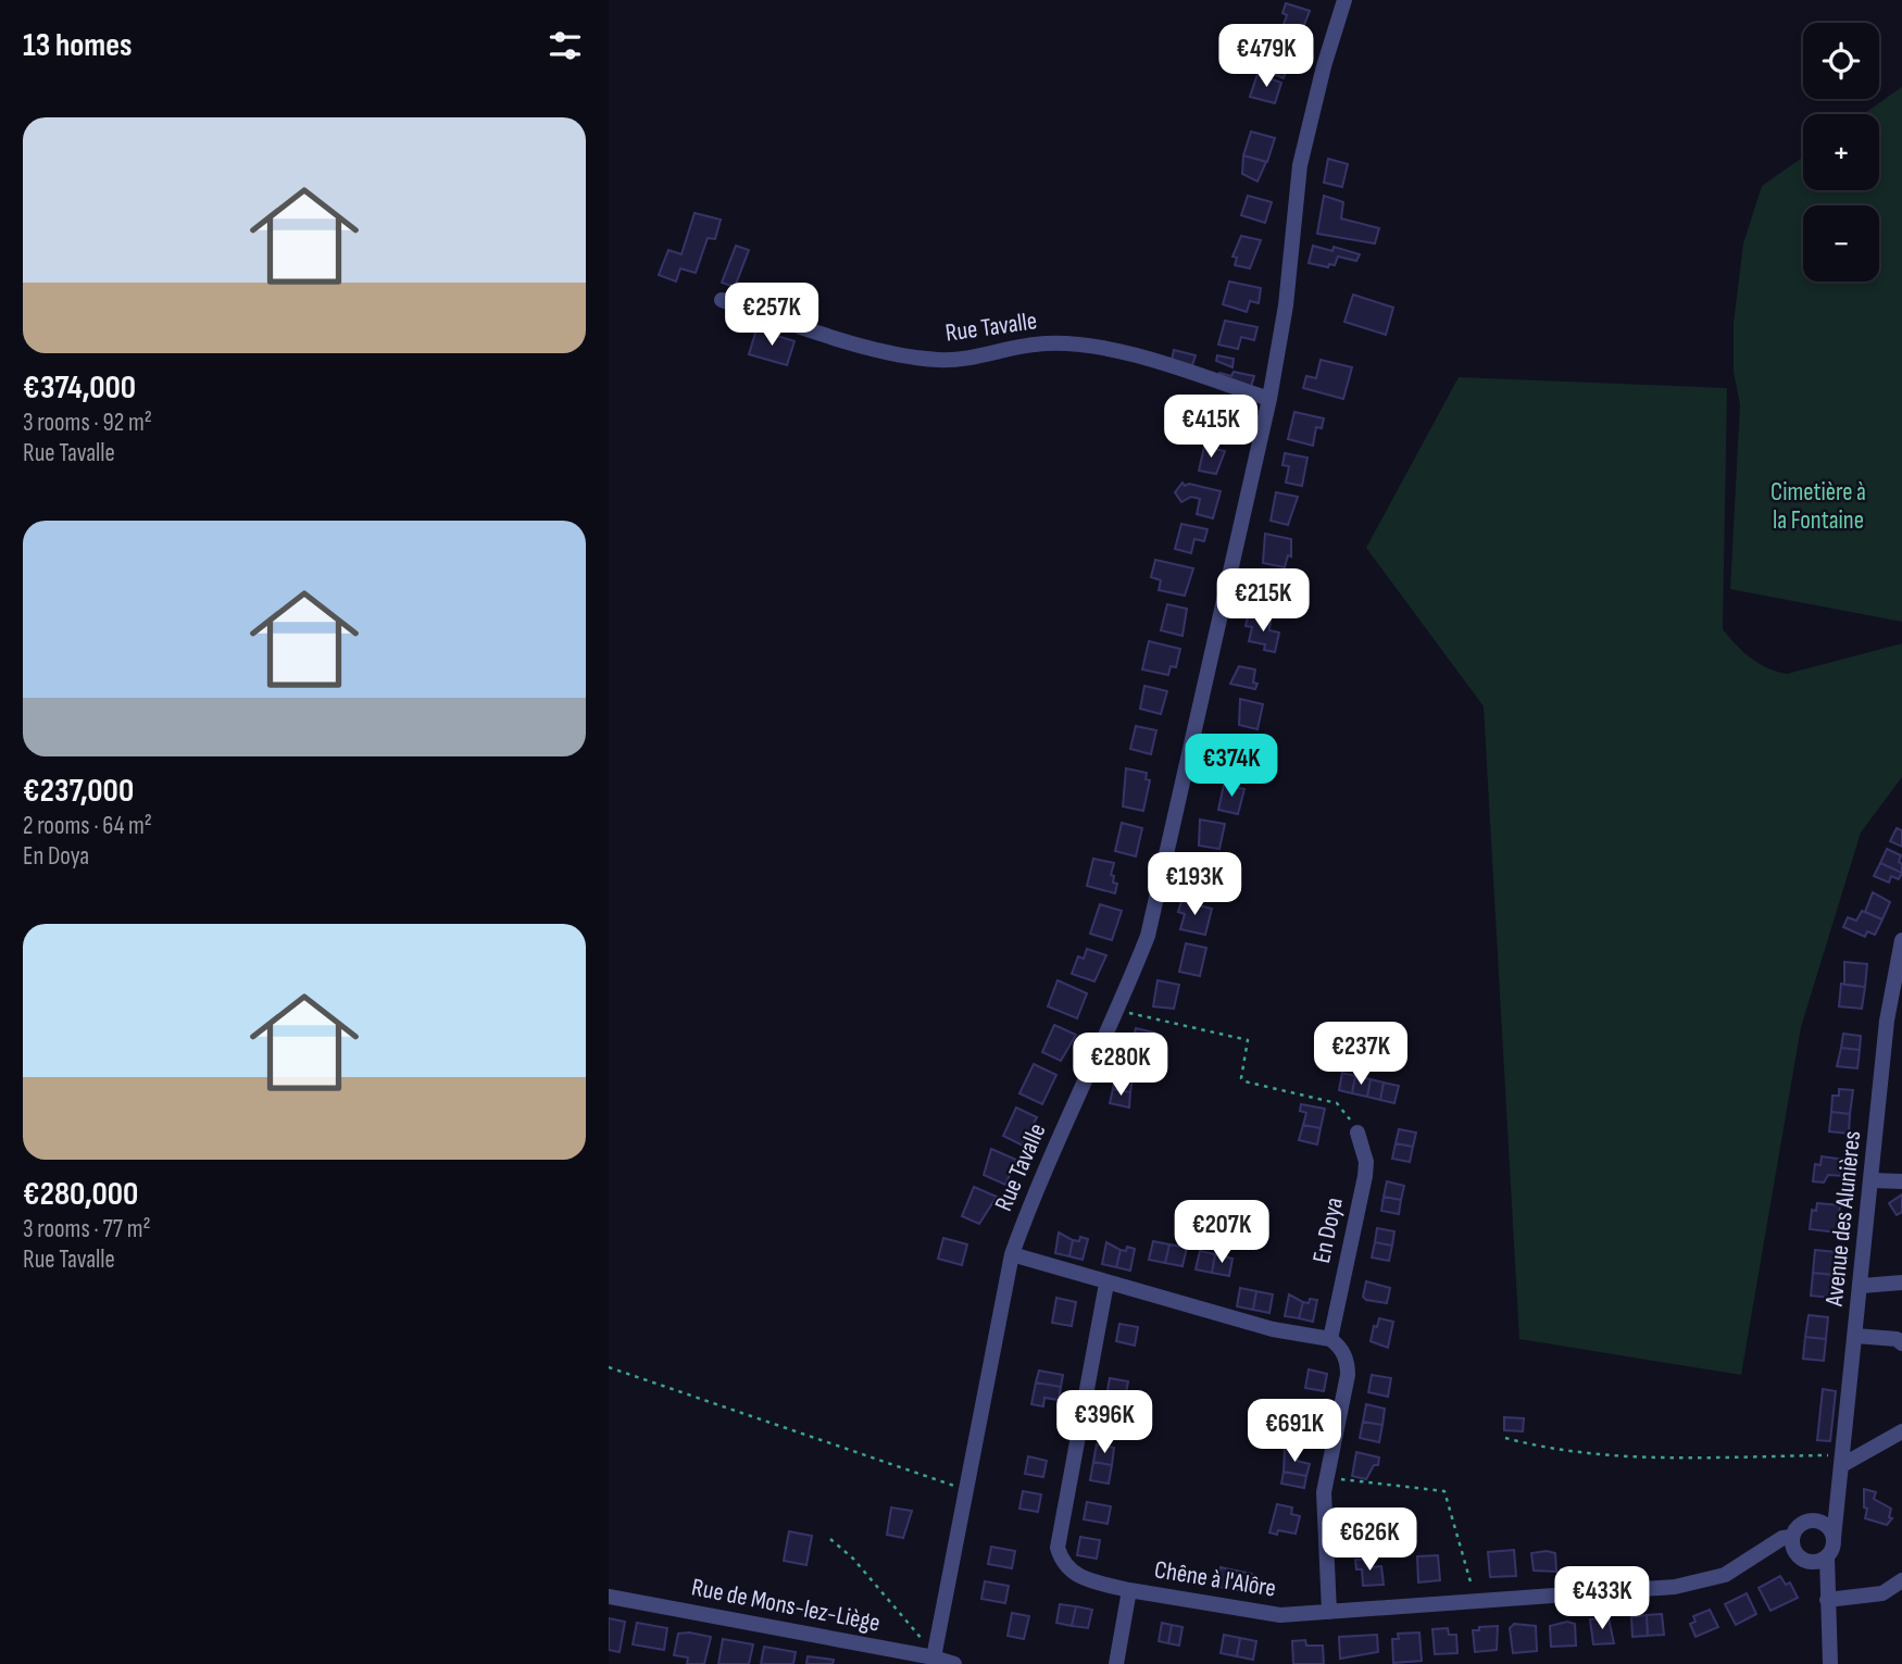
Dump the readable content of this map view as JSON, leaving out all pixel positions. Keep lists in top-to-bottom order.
{
  "streets": {
    "street": [
      "Rue Tavalle",
      "Avenue des Alunières",
      "En Doya",
      "Chêne à l'Alôre",
      "Rue de Mons-lez-Liège"
    ]
  },
  "crossings": [
    ["Rue Tavalle", "Rue de Mons-lez-Liège"],
    ["Avenue des Alunières", "Chêne à l'Alôre"]
  ],
  "parks": ["Cimetière à la Fontaine"],
  "page": {
    "heading": "13 homes",
    "map_buttons": ["+", "−"],
    "price": [
      "€479K",
      "€257K",
      "€415K",
      "€215K",
      "€374K",
      "€193K",
      "€237K",
      "€280K",
      "€207K",
      "€396K",
      "€691K",
      "€626K",
      "€433K"
    ],
    "list": [
      {
        "name": "€374,000",
        "note": "3 rooms · 92 m² · Rue Tavalle"
      },
      {
        "name": "€237,000",
        "note": "2 rooms · 64 m² · En Doya"
      },
      {
        "name": "€280,000",
        "note": "3 rooms · 77 m² · Rue Tavalle"
      }
    ]
  }
}
